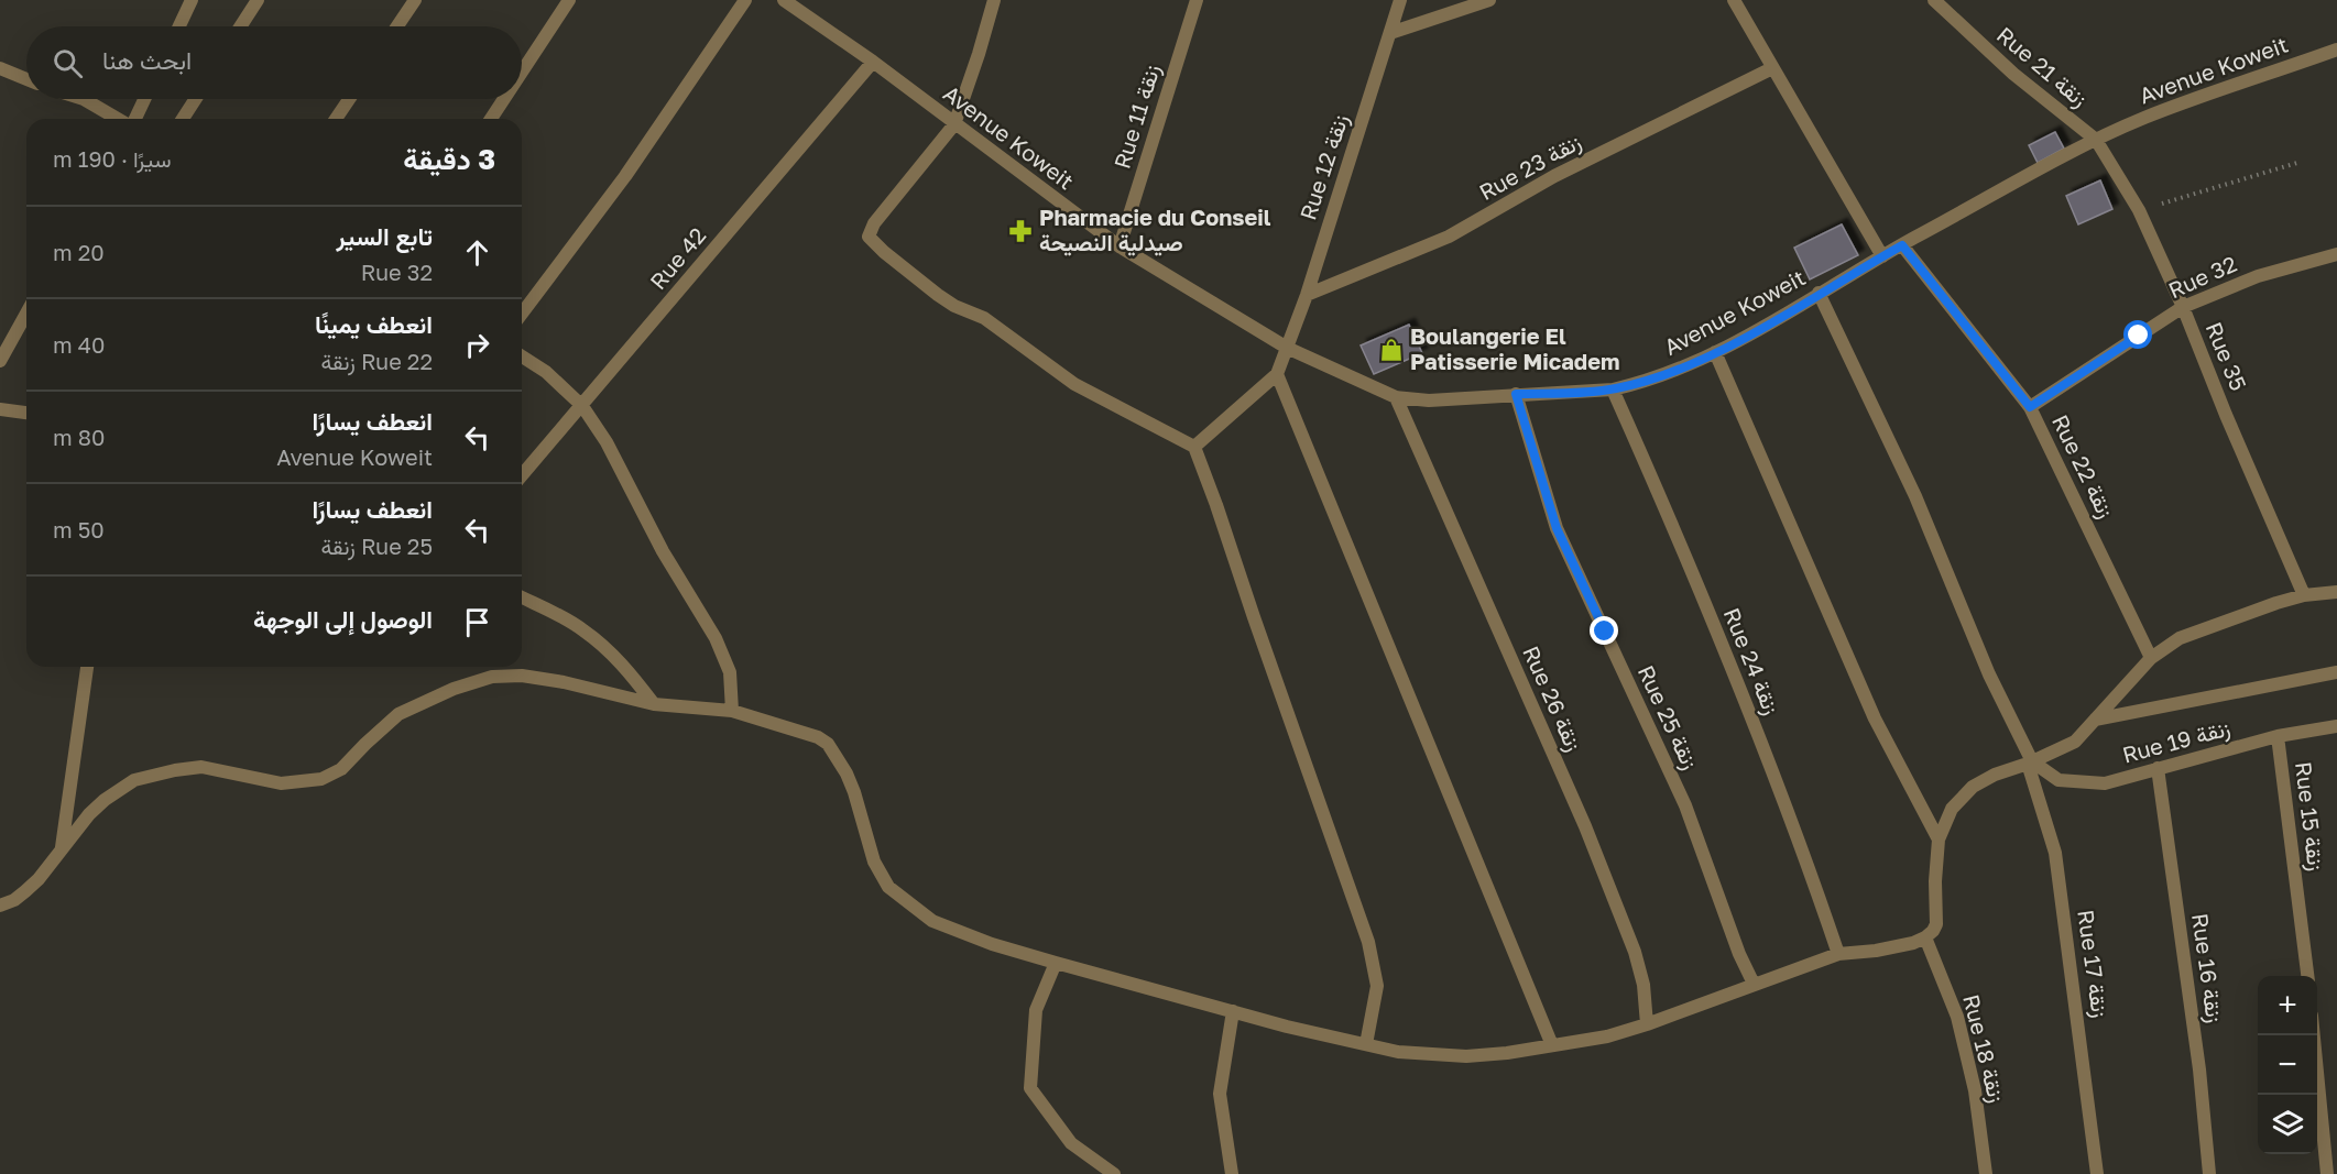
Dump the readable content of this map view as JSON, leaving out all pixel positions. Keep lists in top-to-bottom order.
{
  "streets": {
    "street": [
      "Rue 21 زنقة",
      "Avenue Koweit",
      "Rue 11 زنقة",
      "Rue 12 زنقة",
      "Rue 23 زنقة",
      "Rue 42",
      "Rue 32",
      "Rue 35",
      "Rue 22 زنقة",
      "Rue 24 زنقة",
      "Rue 26 زنقة",
      "Rue 25 زنقة",
      "Rue 19 زنقة",
      "Rue 15 زنقة",
      "Rue 17 زنقة",
      "Rue 16 زنقة",
      "Rue 18 زنقة"
    ]
  },
  "crossings": [
    ["Rue 21 زنقة", "Avenue Koweit"],
    ["Rue 21 زنقة", "Rue 35"],
    ["Avenue Koweit", "Rue 11 زنقة"],
    ["Avenue Koweit", "Rue 12 زنقة"],
    ["Avenue Koweit", "Rue 42"],
    ["Avenue Koweit", "Rue 35"],
    ["Avenue Koweit", "Rue 22 زنقة"],
    ["Avenue Koweit", "Rue 24 زنقة"],
    ["Avenue Koweit", "Rue 26 زنقة"],
    ["Avenue Koweit", "Rue 25 زنقة"],
    ["Avenue Koweit", "Rue 17 زنقة"],
    ["Rue 12 زنقة", "Rue 23 زنقة"],
    ["Rue 32", "Rue 35"],
    ["Rue 32", "Rue 22 زنقة"],
    ["Rue 19 زنقة", "Rue 15 زنقة"],
    ["Rue 19 زنقة", "Rue 17 زنقة"],
    ["Rue 19 زنقة", "Rue 16 زنقة"]
  ],
  "places": {
    "pharmacy": ["Pharmacie du Conseil صيدلية النصيحة"],
    "shop": ["Boulangerie El Patisserie Micadem"]
  },
  "page": {
    "search": "ابحث هنا",
    "heading": ["3 دقيقة", "سيرًا · 190 m"],
    "list": [
      ["تابع السير", "Rue 32", "20 m"],
      ["انعطف يمينًا", "Rue 22 زنقة", "40 m"],
      ["انعطف يسارًا", "Avenue Koweit", "80 m"],
      ["انعطف يسارًا", "Rue 25 زنقة", "50 m"],
      "الوصول إلى الوجهة"
    ],
    "map_buttons": ["+", "−"]
  }
}
